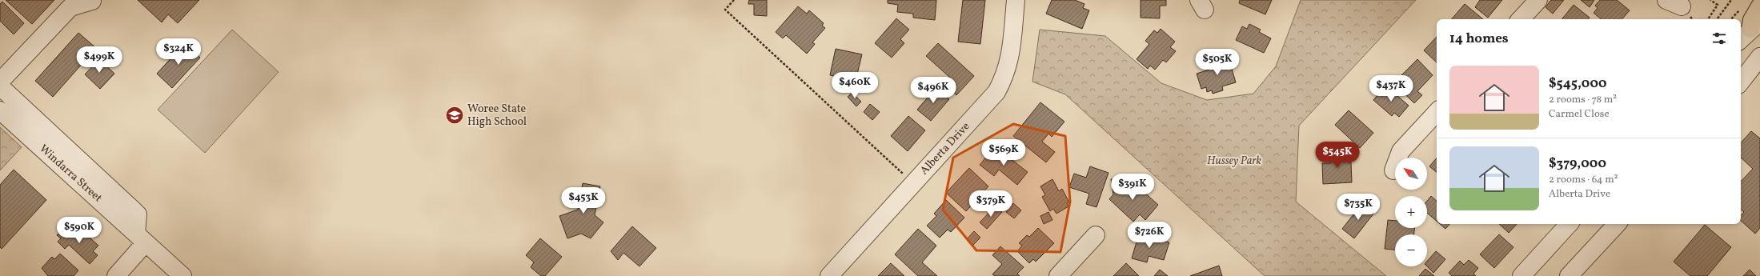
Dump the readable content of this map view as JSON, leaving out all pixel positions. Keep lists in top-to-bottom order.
{
  "streets": {
    "street": ["Alberta Drive", "Windarra Street"]
  },
  "parks": ["Hussey Park"],
  "places": {
    "school or university": ["Woree State High School"]
  },
  "north": "top left",
  "page": {
    "heading": "14 homes",
    "price": [
      "$324K",
      "$499K",
      "$505K",
      "$460K",
      "$437K",
      "$496K",
      "$569K",
      "$545K",
      "$391K",
      "$453K",
      "$379K",
      "$735K",
      "$590K",
      "$726K"
    ],
    "list": [
      {
        "name": "$545,000",
        "note": "2 rooms · 78 m² · Carmel Close"
      },
      {
        "name": "$379,000",
        "note": "2 rooms · 64 m² · Alberta Drive"
      }
    ],
    "map_buttons": ["+", "−"]
  }
}
